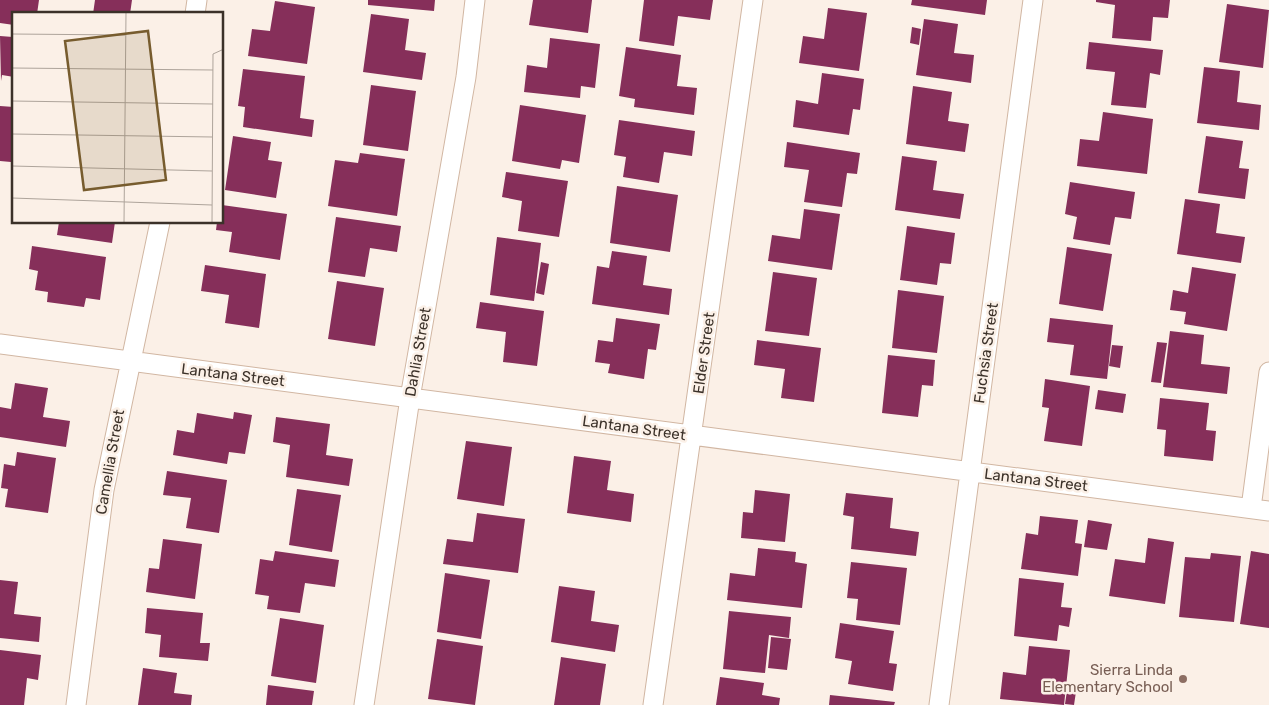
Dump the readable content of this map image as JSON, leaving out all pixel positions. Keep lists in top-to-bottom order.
{
  "streets": {
    "street": [
      "Dahlia Street",
      "Elder Street",
      "Fuchsia Street",
      "Lantana Street",
      "Camellia Street"
    ]
  },
  "crossings": [
    ["Dahlia Street", "Lantana Street"],
    ["Elder Street", "Lantana Street"],
    ["Fuchsia Street", "Lantana Street"],
    ["Lantana Street", "Camellia Street"]
  ],
  "places": ["Sierra Linda Elementary School"]
}
